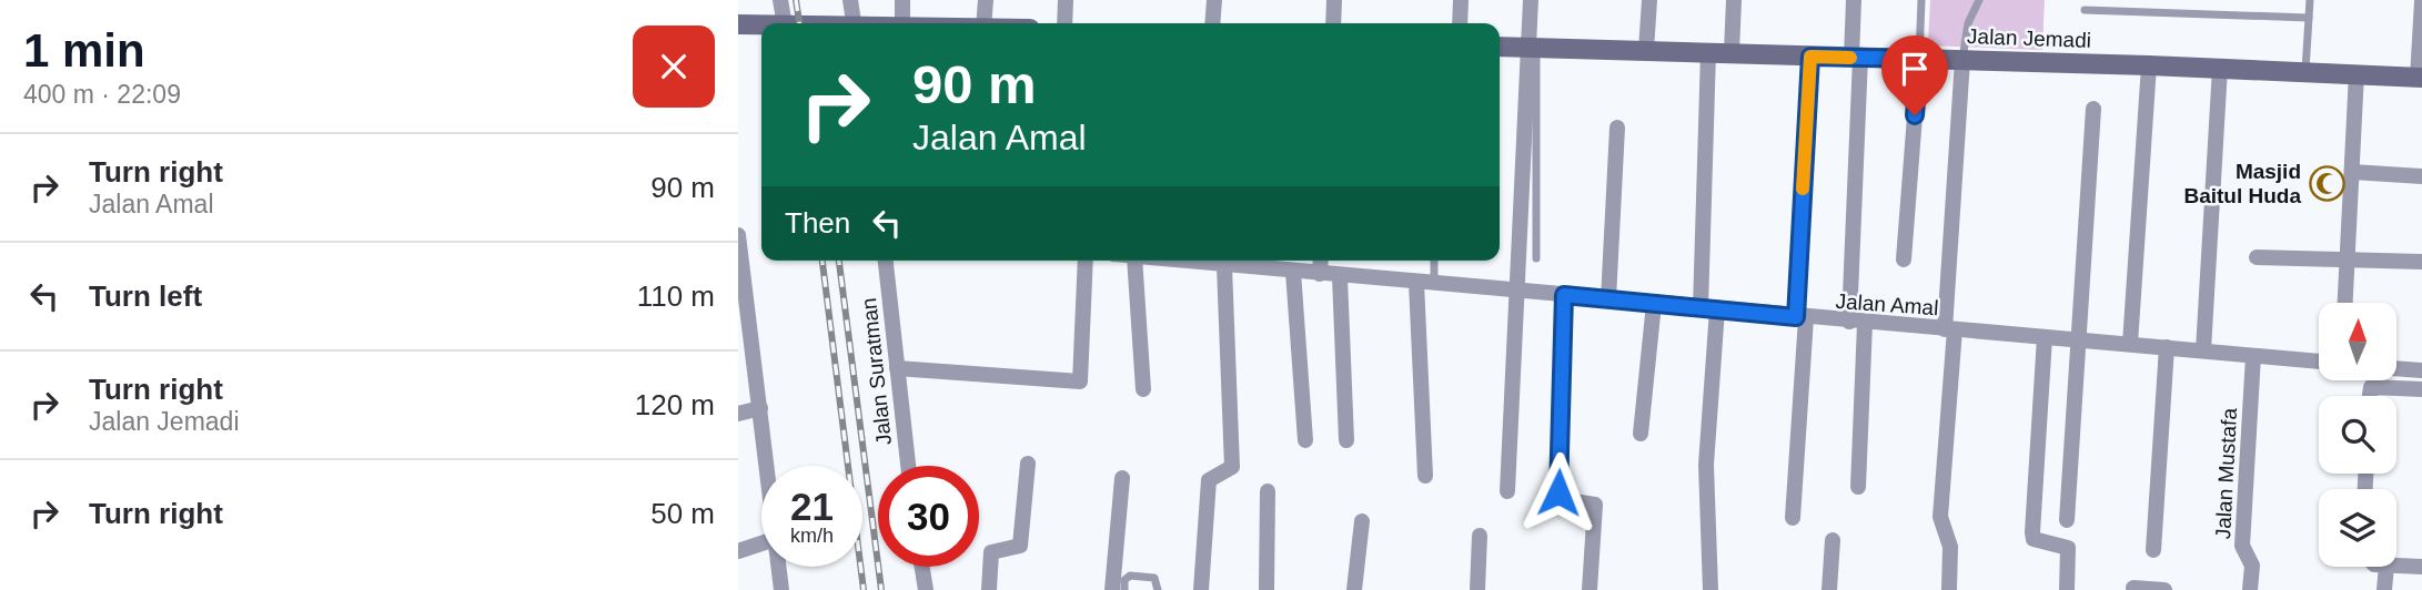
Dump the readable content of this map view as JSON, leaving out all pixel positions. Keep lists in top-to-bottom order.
{
  "streets": {
    "street": [
      "Jalan Jemadi",
      "Jalan Amal",
      "Jalan Suratman",
      "Jalan Mustafa"
    ]
  },
  "crossings": [
    ["Jalan Amal", "Jalan Mustafa"]
  ],
  "places": {
    "mosque": ["Masjid Baitul Huda"]
  },
  "north": "top",
  "page": {
    "heading": ["1 min", "400 m · 22:09"],
    "turn": ["90 m", "Jalan Amal"],
    "list": [
      {
        "name": "Turn right",
        "note": "Jalan Amal",
        "value": "90 m"
      },
      {
        "name": "Turn left",
        "value": "110 m"
      },
      {
        "name": "Turn right",
        "note": "Jalan Jemadi",
        "value": "120 m"
      },
      {
        "name": "Turn right",
        "value": "50 m"
      }
    ],
    "then": "Then",
    "speed": "21 km/h",
    "limit": "30"
  }
}
